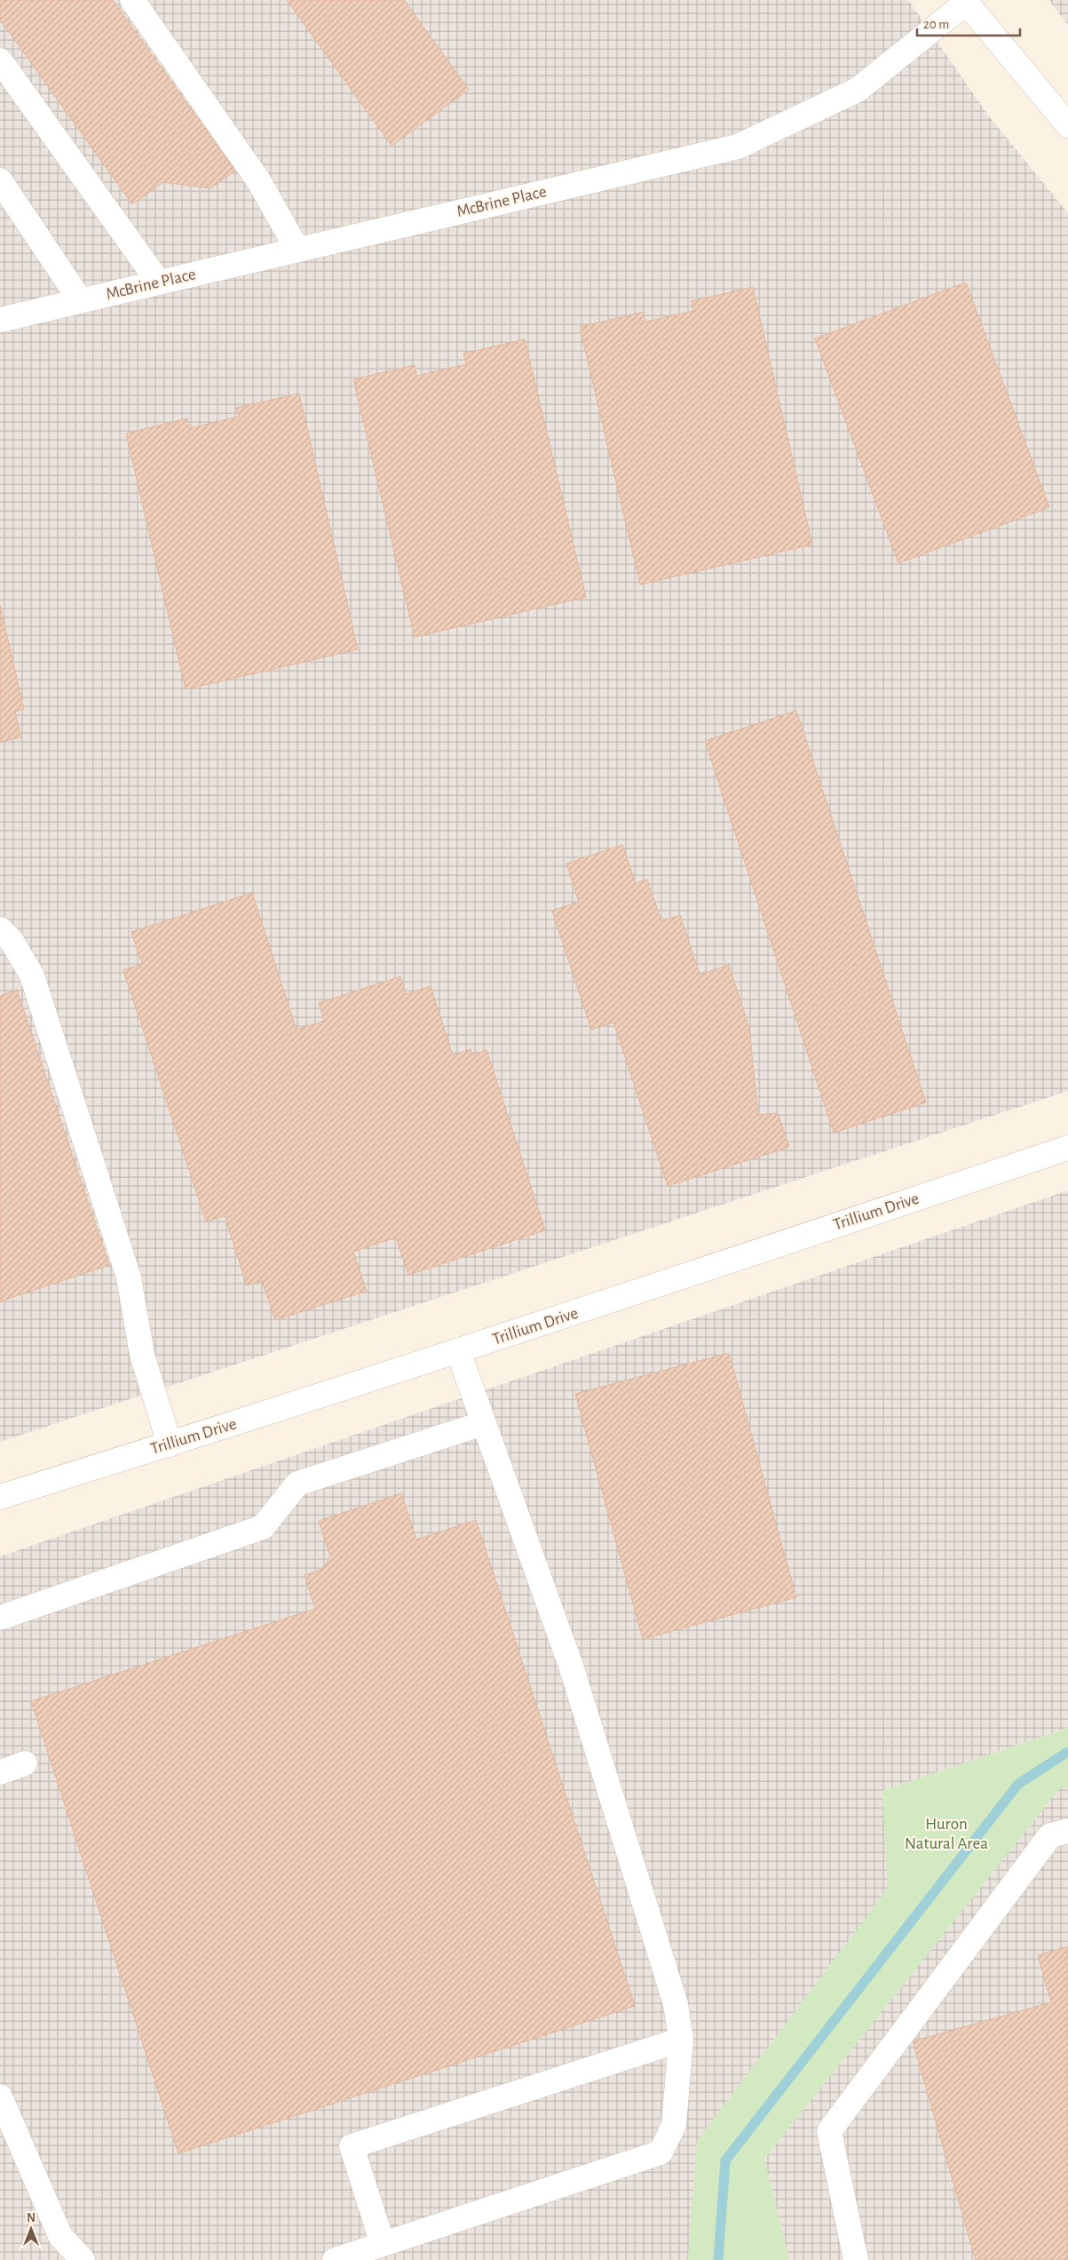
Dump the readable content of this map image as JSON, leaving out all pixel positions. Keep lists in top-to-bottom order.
{
  "streets": {
    "street": ["McBrine Place", "Trillium Drive"]
  },
  "parks": ["Huron Natural Area"],
  "scale_bar": "20 m",
  "north": "top"
}
